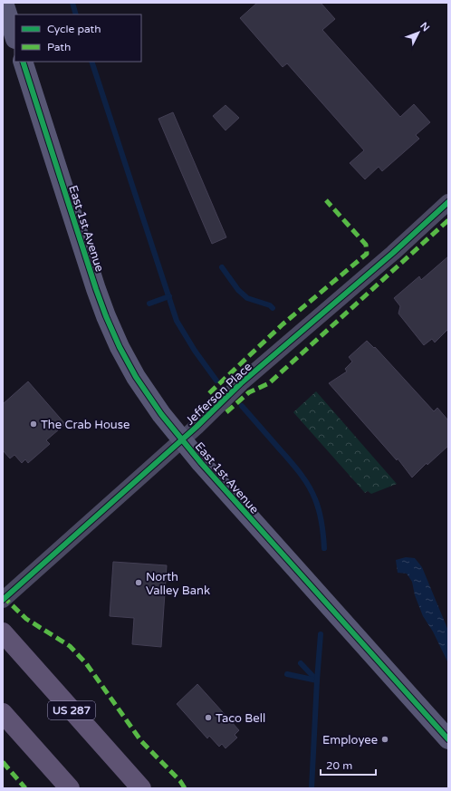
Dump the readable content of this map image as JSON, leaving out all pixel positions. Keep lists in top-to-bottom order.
{
  "streets": {
    "main road": ["US 287"],
    "street": ["East 1st Avenue", "Jefferson Place"]
  },
  "crossings": [
    ["East 1st Avenue", "Jefferson Place"]
  ],
  "places": [
    "The Crab House",
    "North Valley Bank",
    "Taco Bell",
    "Employee"
  ],
  "legend": ["Cycle path", "Path"],
  "scale_bar": "20 m",
  "north": "top right"
}
